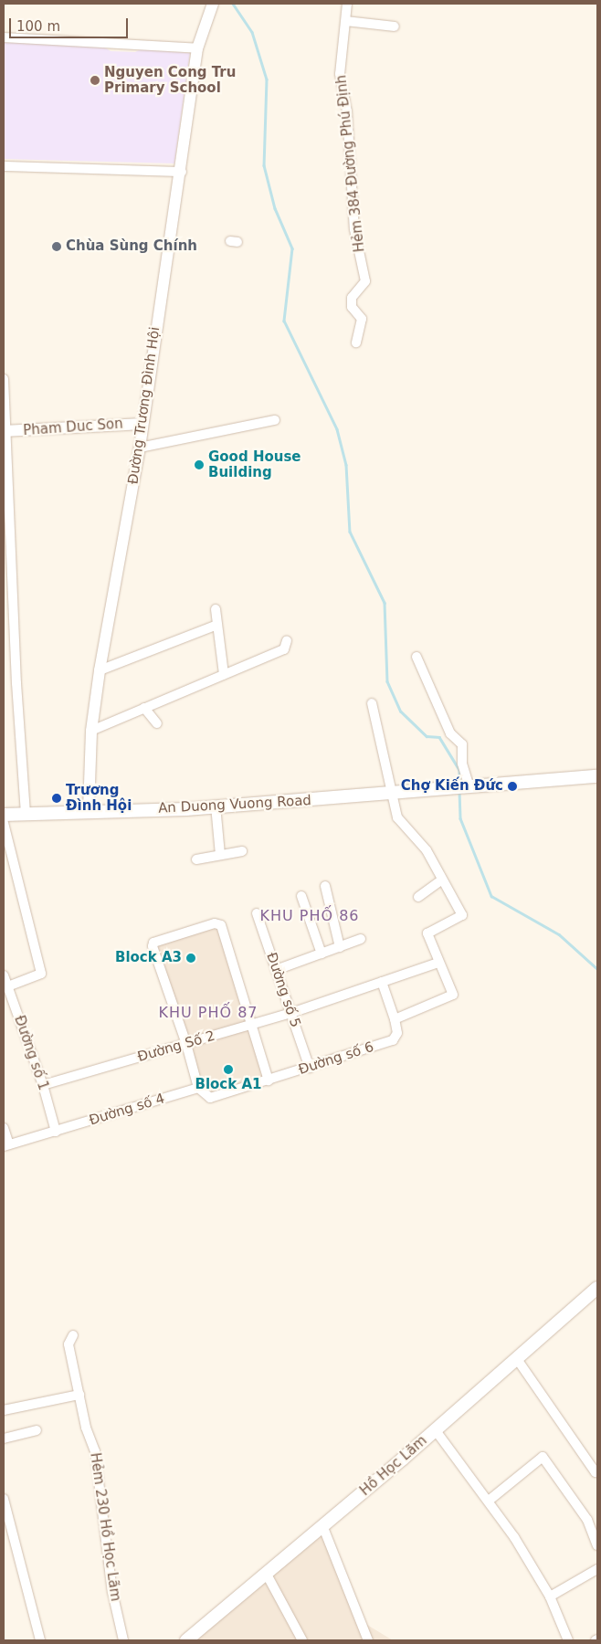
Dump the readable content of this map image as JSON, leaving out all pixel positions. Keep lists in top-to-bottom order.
{
  "streets": {
    "main road": ["An Duong Vuong Road", "Hồ Học Lãm"],
    "street": [
      "Hẻm 384 Đường Phú Định",
      "Đường Trương Đình Hội",
      "Pham Duc Son",
      "Đường số 5",
      "Đường Số 2",
      "Đường số 1",
      "Đường số 6",
      "Đường số 4",
      "Hẻm 230 Hồ Học Lãm"
    ]
  },
  "crossings": [
    ["Đường Trương Đình Hội", "Pham Duc Son"],
    ["Đường Trương Đình Hội", "An Duong Vuong Road"],
    ["Đường số 5", "Đường Số 2"],
    ["Đường số 5", "Đường số 6"],
    ["Đường Số 2", "Đường số 1"],
    ["Đường số 1", "Đường số 4"],
    ["Đường số 6", "Đường số 4"]
  ],
  "districts": ["KHU PHỐ 86", "KHU PHỐ 87"],
  "places": [
    "Nguyen Cong Tru Primary School",
    "Chùa Sùng Chính",
    "Good House Building",
    "Chợ Kiến Đức",
    "Trương Đình Hội",
    "Block A3",
    "Block A1"
  ],
  "scale_bar": "100 m"
}
